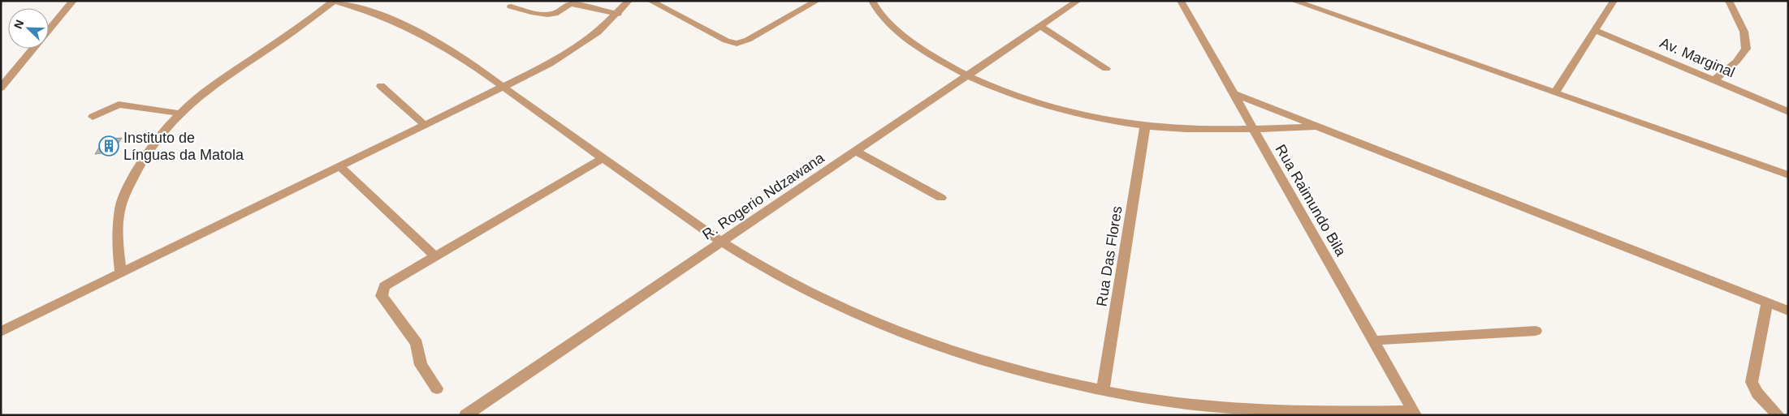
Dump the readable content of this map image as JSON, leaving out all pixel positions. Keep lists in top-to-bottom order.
{
  "streets": {
    "street": [
      "Av. Marginal",
      "R. Rogerio Ndzawana",
      "Rua Raimundo Bila",
      "Rua Das Flores"
    ]
  },
  "places": {
    "building": ["Instituto de Línguas da Matola"]
  },
  "north": "top left"
}
